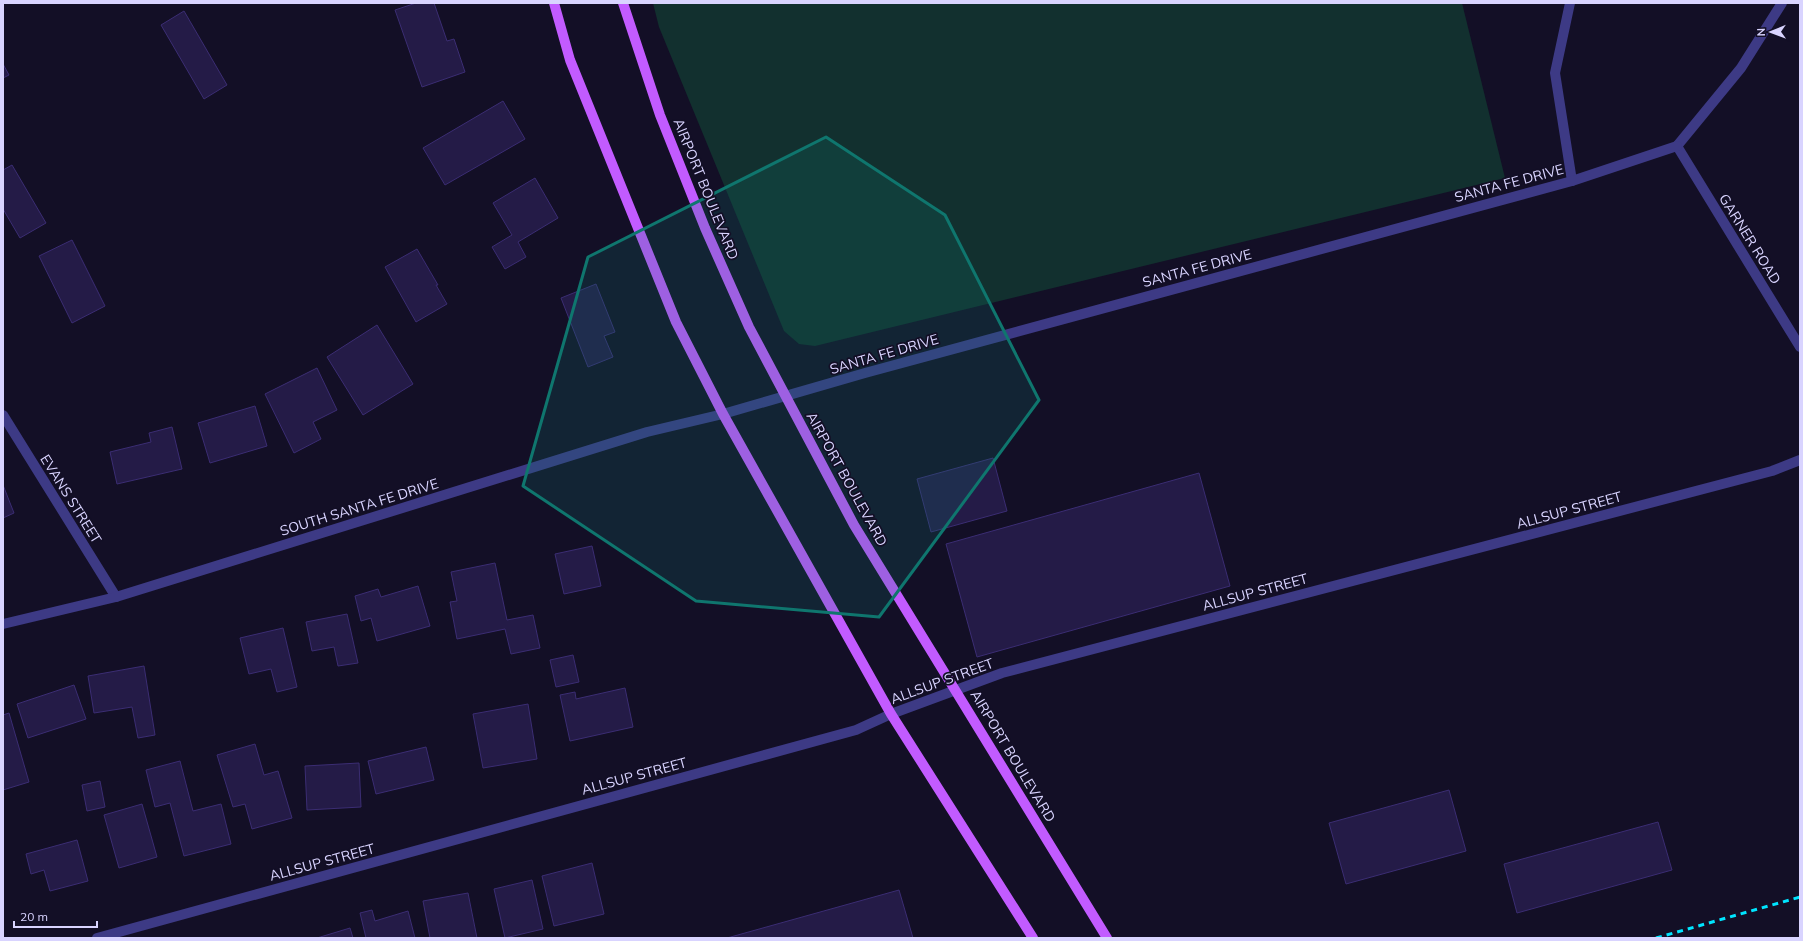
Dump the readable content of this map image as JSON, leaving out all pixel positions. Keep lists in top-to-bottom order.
{
  "streets": {
    "main road": ["AIRPORT BOULEVARD"],
    "street": [
      "SANTA FE DRIVE",
      "GARNER ROAD",
      "EVANS STREET",
      "SOUTH SANTA FE DRIVE",
      "ALLSUP STREET"
    ]
  },
  "crossings": [
    ["SANTA FE DRIVE", "AIRPORT BOULEVARD"],
    ["SANTA FE DRIVE", "GARNER ROAD"],
    ["SANTA FE DRIVE", "SOUTH SANTA FE DRIVE"],
    ["AIRPORT BOULEVARD", "ALLSUP STREET"],
    ["EVANS STREET", "SOUTH SANTA FE DRIVE"]
  ],
  "scale_bar": "20 m",
  "north": "left"
}
